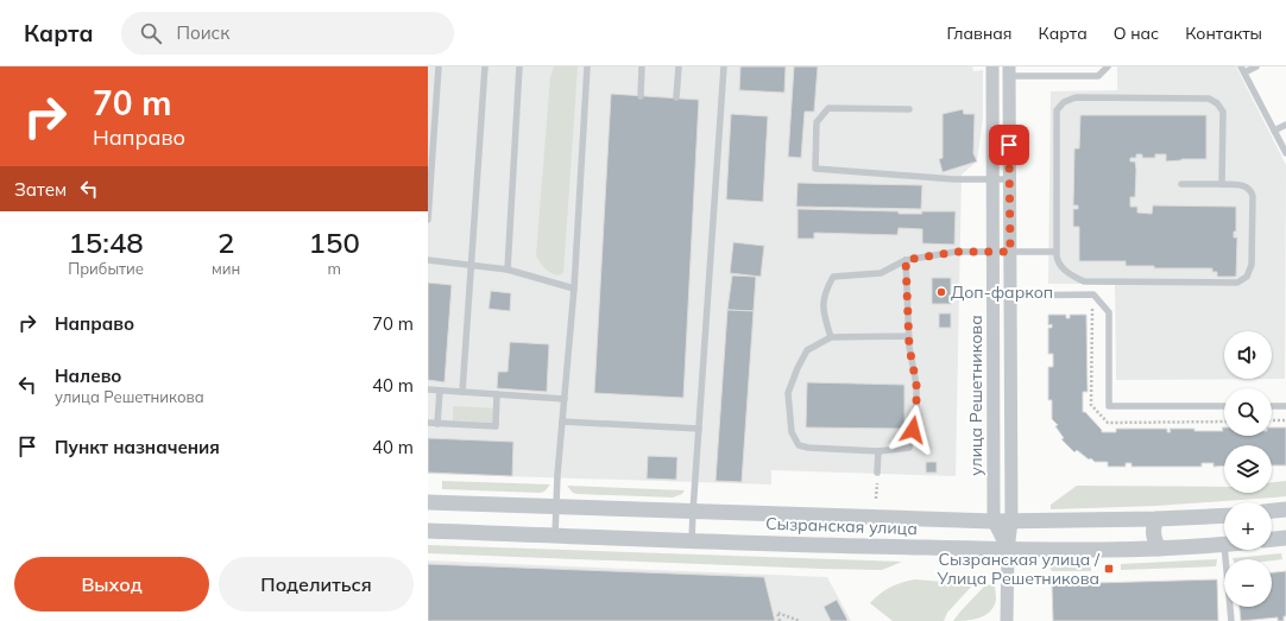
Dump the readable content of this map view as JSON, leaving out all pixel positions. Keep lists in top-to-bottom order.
{
  "streets": {
    "street": ["улица Решетникова", "Сызранская улица"]
  },
  "crossings": [
    ["улица Решетникова", "Сызранская улица"]
  ],
  "places": {
    "other": ["Доп-фаркоп"],
    "transit": ["Сызранская улица / Улица Решетникова"]
  },
  "page": {
    "header": "Карта",
    "search": "Поиск",
    "nav": [
      "Главная",
      "Карта",
      "О нас",
      "Контакты"
    ],
    "turn": ["70 m", "Направо"],
    "then": "Затем",
    "eta": [
      "15:48",
      "Прибытие",
      "2",
      "мин",
      "150",
      "m"
    ],
    "list": [
      {
        "name": "Направо",
        "value": "70 m"
      },
      {
        "name": "Налево",
        "note": "улица Решетникова",
        "value": "40 m"
      },
      {
        "name": "Пункт назначения",
        "value": "40 m"
      }
    ],
    "map_buttons": ["+", "−"],
    "buttons": ["Выход", "Поделиться"]
  }
}
